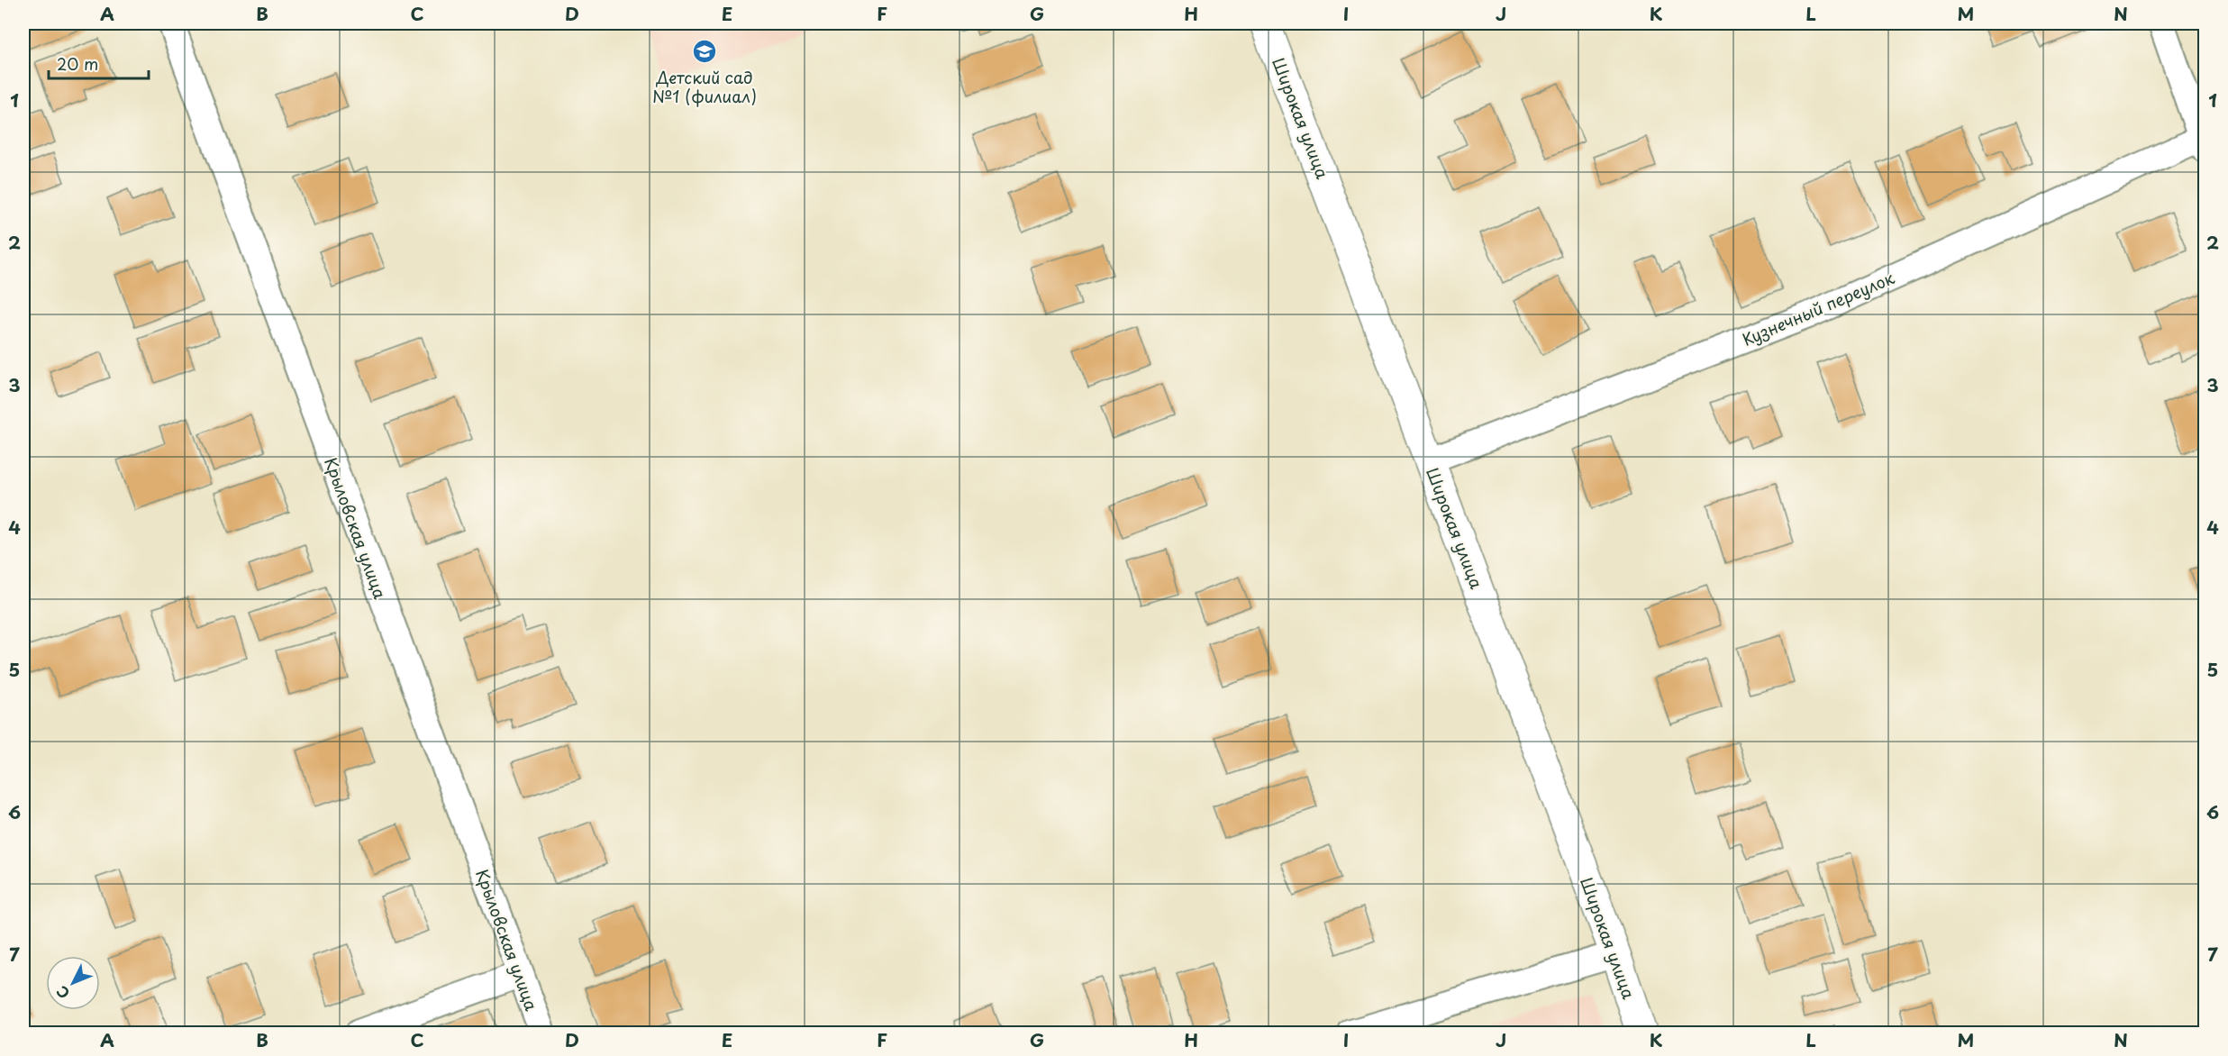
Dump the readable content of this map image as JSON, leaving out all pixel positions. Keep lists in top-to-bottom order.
{
  "streets": {
    "street": ["Широкая улица", "Кузнечный переулок", "Крыловская улица"]
  },
  "crossings": [
    ["Широкая улица", "Кузнечный переулок"]
  ],
  "places": {
    "school or university": ["Детский сад №1 (филиал)"]
  },
  "scale_bar": "20 m",
  "north": "bottom left",
  "grid": {
    "columns": [
      "A",
      "B",
      "C",
      "D",
      "E",
      "F",
      "G",
      "H",
      "I",
      "J",
      "K",
      "L",
      "M",
      "N"
    ],
    "rows": [
      "1",
      "2",
      "3",
      "4",
      "5",
      "6",
      "7"
    ]
  }
}
